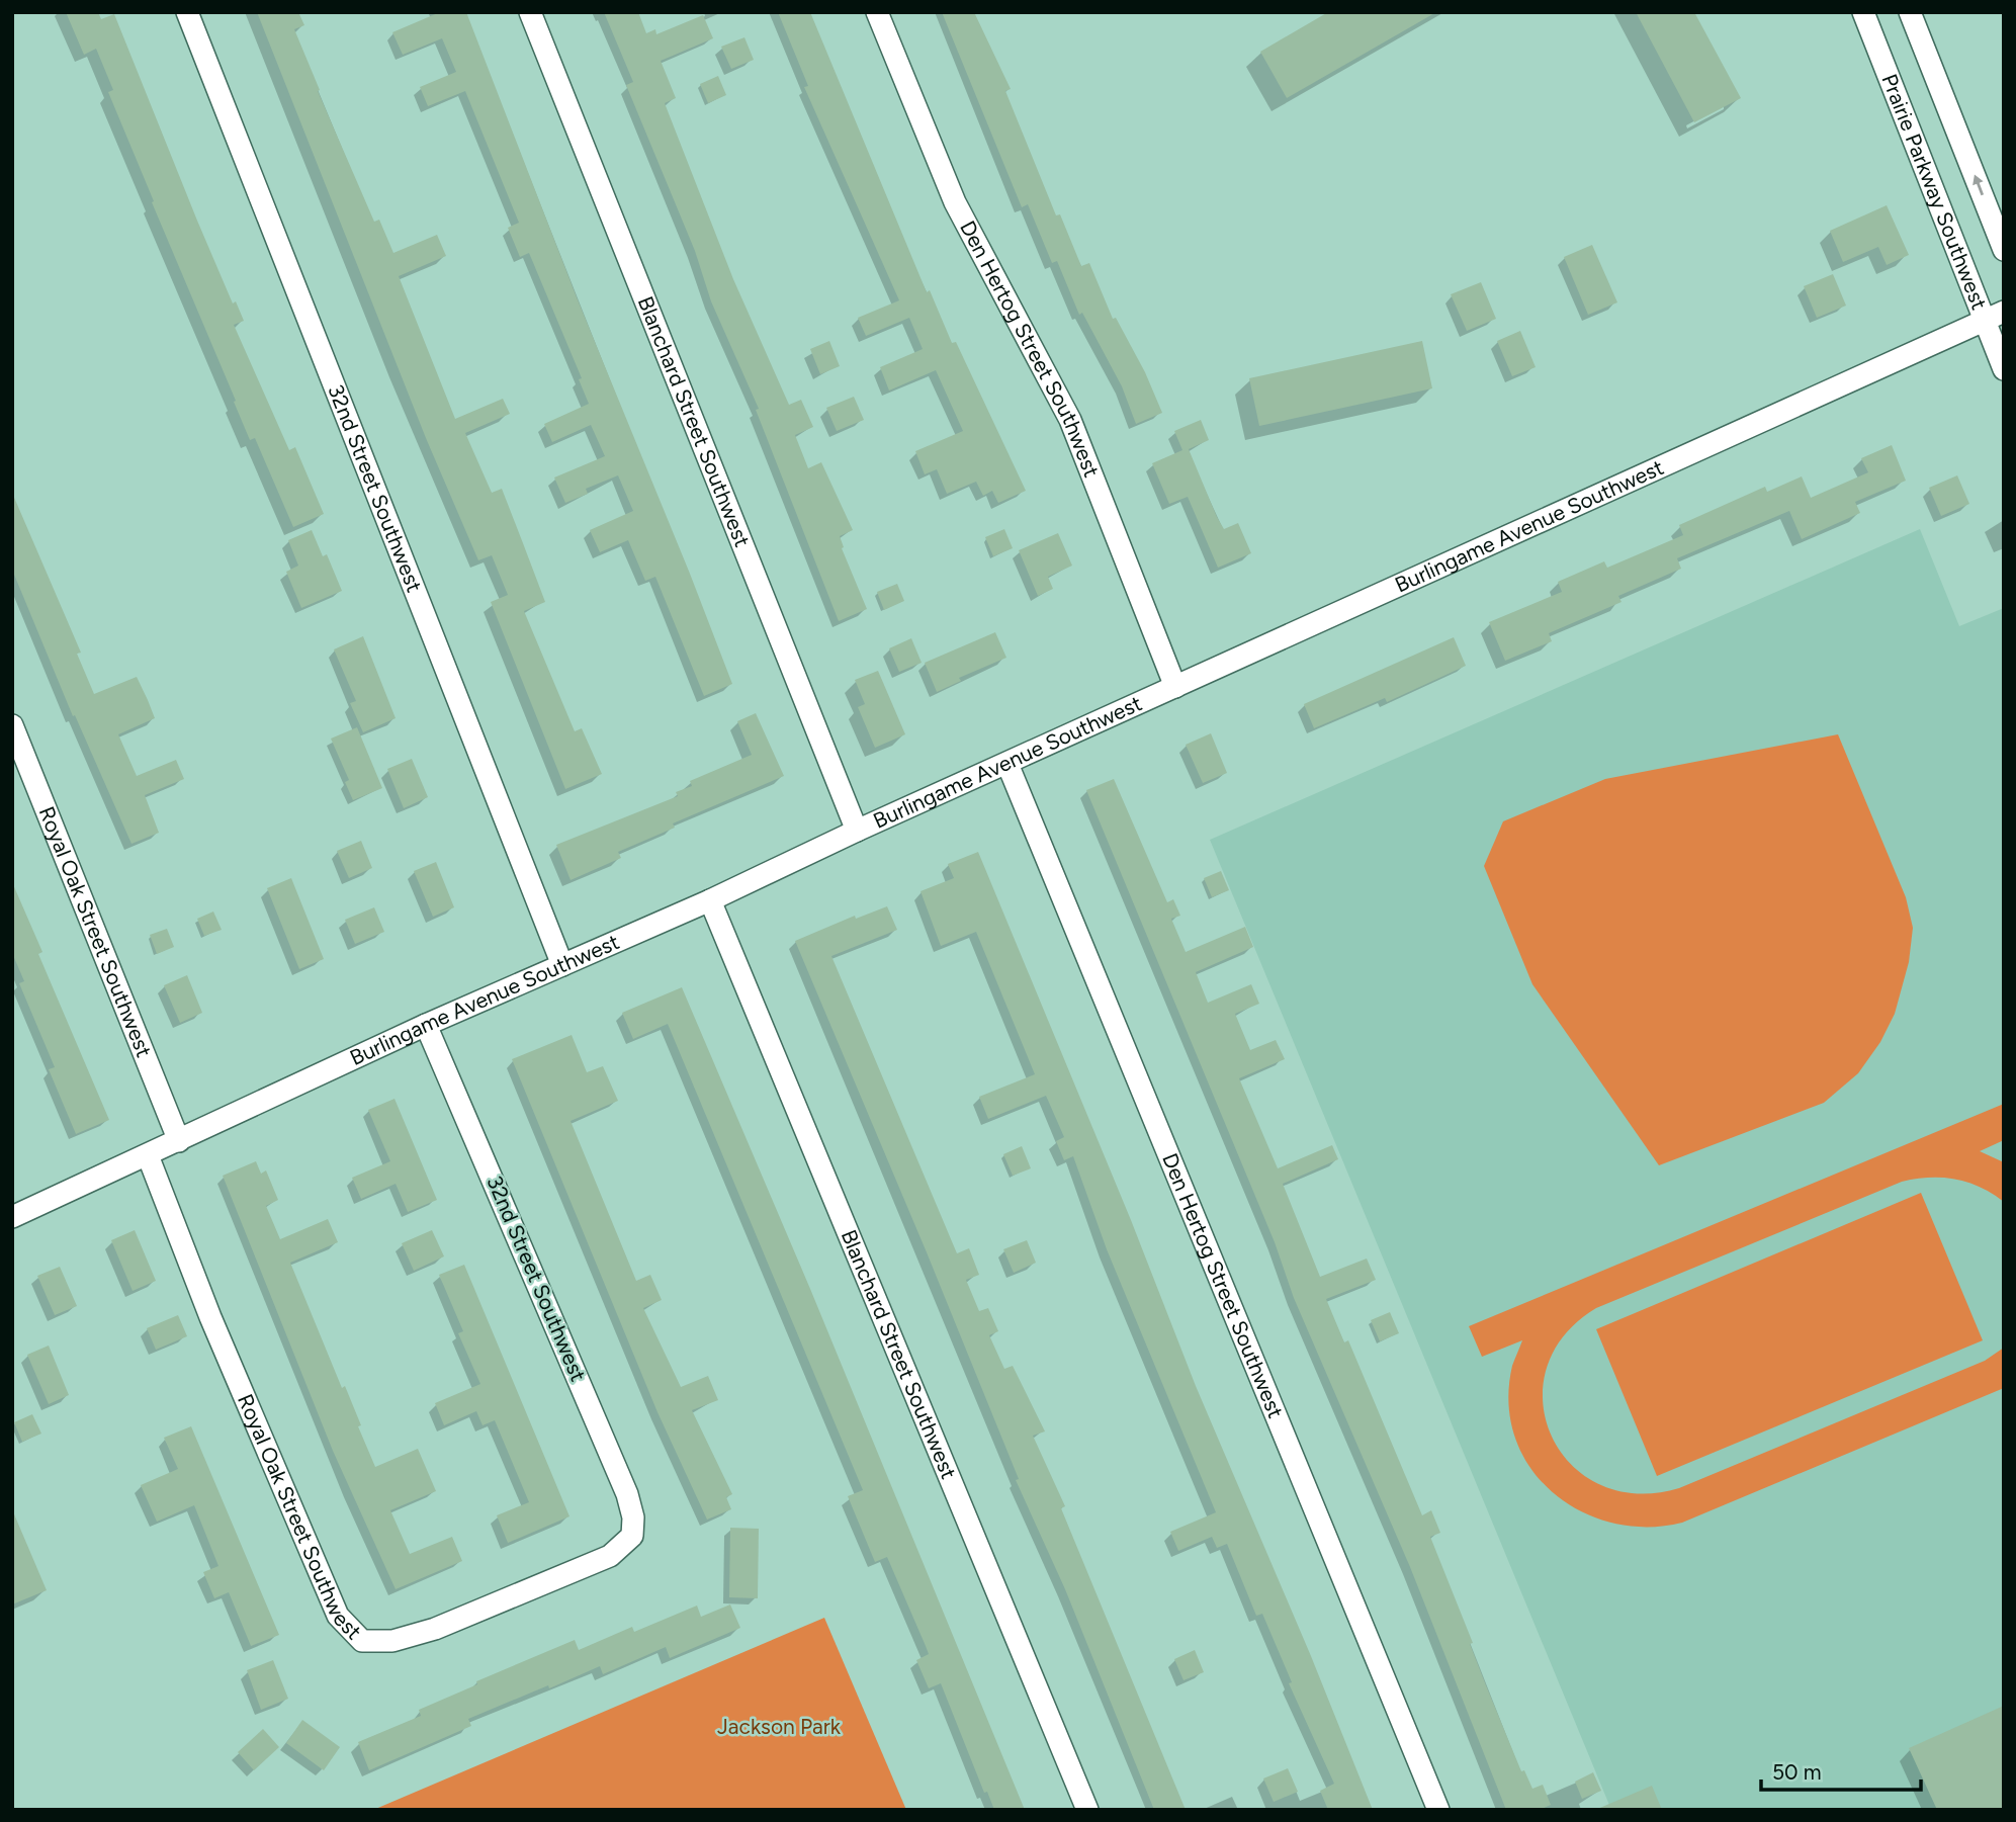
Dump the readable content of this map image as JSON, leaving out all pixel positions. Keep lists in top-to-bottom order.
{
  "streets": {
    "street": [
      "Prairie Parkway Southwest",
      "Den Hertog Street Southwest",
      "Blanchard Street Southwest",
      "32nd Street Southwest",
      "Burlingame Avenue Southwest",
      "Royal Oak Street Southwest"
    ]
  },
  "crossings": [
    ["Prairie Parkway Southwest", "Burlingame Avenue Southwest"],
    ["Den Hertog Street Southwest", "Burlingame Avenue Southwest"],
    ["Blanchard Street Southwest", "Burlingame Avenue Southwest"],
    ["32nd Street Southwest", "Burlingame Avenue Southwest"],
    ["32nd Street Southwest", "Royal Oak Street Southwest"],
    ["Burlingame Avenue Southwest", "Royal Oak Street Southwest"]
  ],
  "parks": ["Jackson Park"],
  "scale_bar": "50 m"
}
